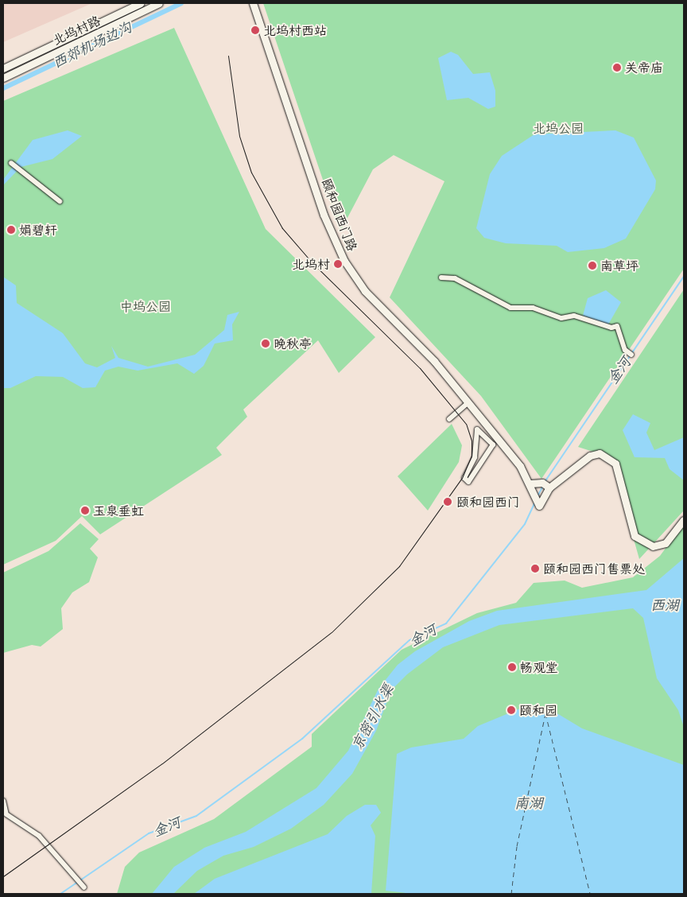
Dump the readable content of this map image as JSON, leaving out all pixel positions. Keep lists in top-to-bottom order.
{
  "streets": {
    "street": ["北坞村路", "颐和园西门路"]
  },
  "water": [
    "西郊机场边沟",
    "金河",
    "西湖",
    "京密引水渠",
    "南湖"
  ],
  "parks": ["北坞公园", "中坞公园"],
  "places": [
    "北坞村西站",
    "关帝庙",
    "娟碧轩",
    "北坞村",
    "南草坪",
    "晚秋亭",
    "颐和园西门",
    "玉泉垂虹",
    "颐和园西门售票处",
    "畅观堂",
    "颐和园"
  ]
}
